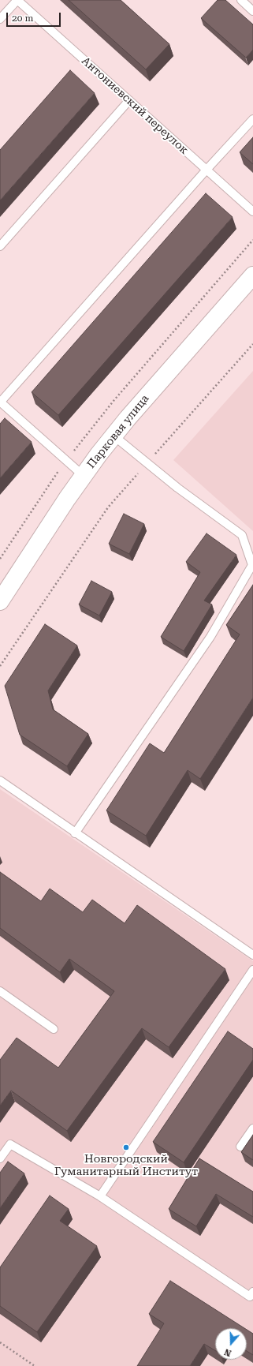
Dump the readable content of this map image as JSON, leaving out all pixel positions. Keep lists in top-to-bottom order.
{
  "streets": {
    "street": ["Парковая улица"],
    "lane": ["Антониевский переулок"]
  },
  "places": ["Новгородский Гуманитарный Институт"],
  "scale_bar": "20 m",
  "north": "bottom"
}
